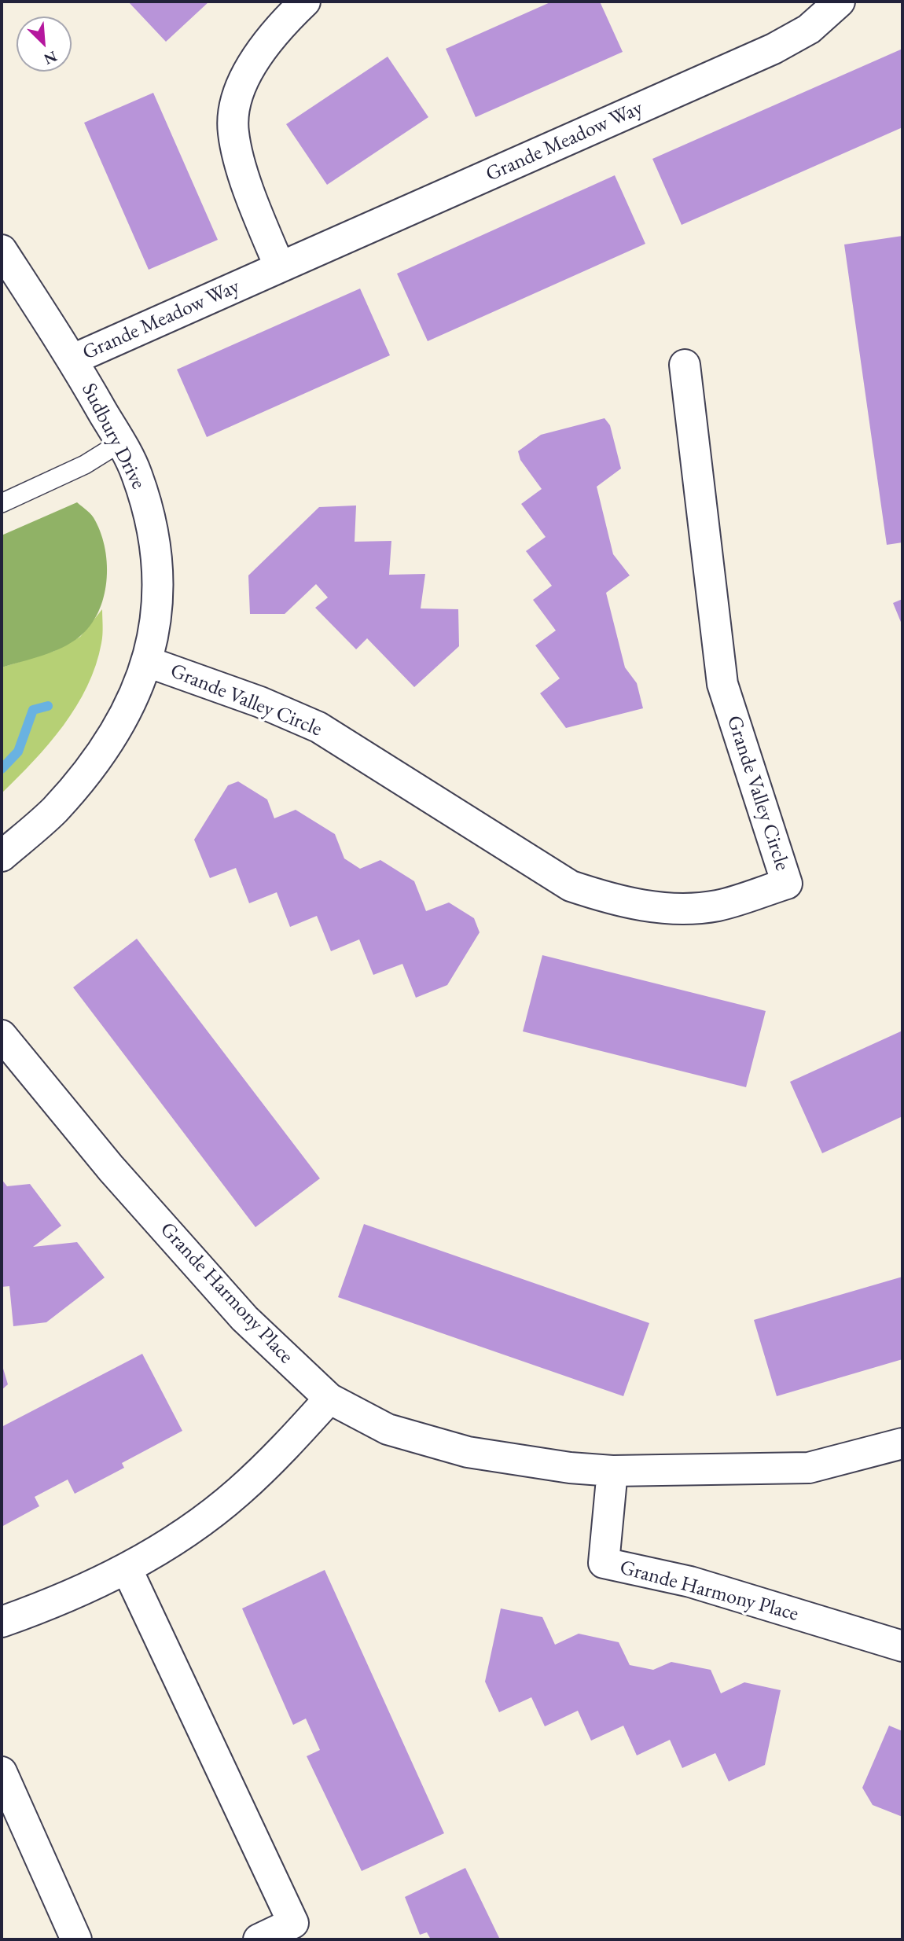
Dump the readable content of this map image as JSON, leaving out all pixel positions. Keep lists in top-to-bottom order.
{
  "streets": {
    "street": [
      "Grande Meadow Way",
      "Sudbury Drive",
      "Grande Valley Circle",
      "Grande Harmony Place"
    ]
  },
  "crossings": [
    ["Grande Meadow Way", "Sudbury Drive"],
    ["Sudbury Drive", "Grande Valley Circle"]
  ],
  "north": "bottom right"
}
